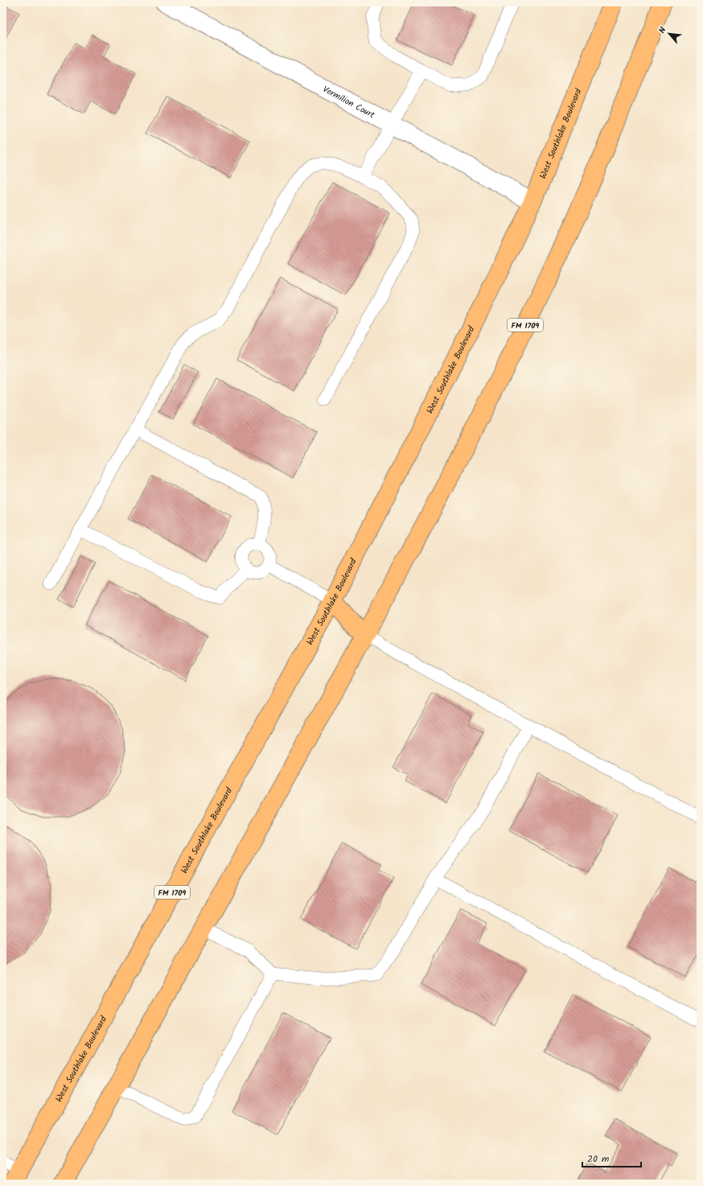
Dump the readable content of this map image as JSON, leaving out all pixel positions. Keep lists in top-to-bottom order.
{
  "streets": {
    "main road": ["West Southlake Boulevard", "FM 1709"],
    "street": ["Vermilion Court"]
  },
  "crossings": [
    ["Vermilion Court", "West Southlake Boulevard"]
  ],
  "scale_bar": "20 m",
  "north": "top left"
}
